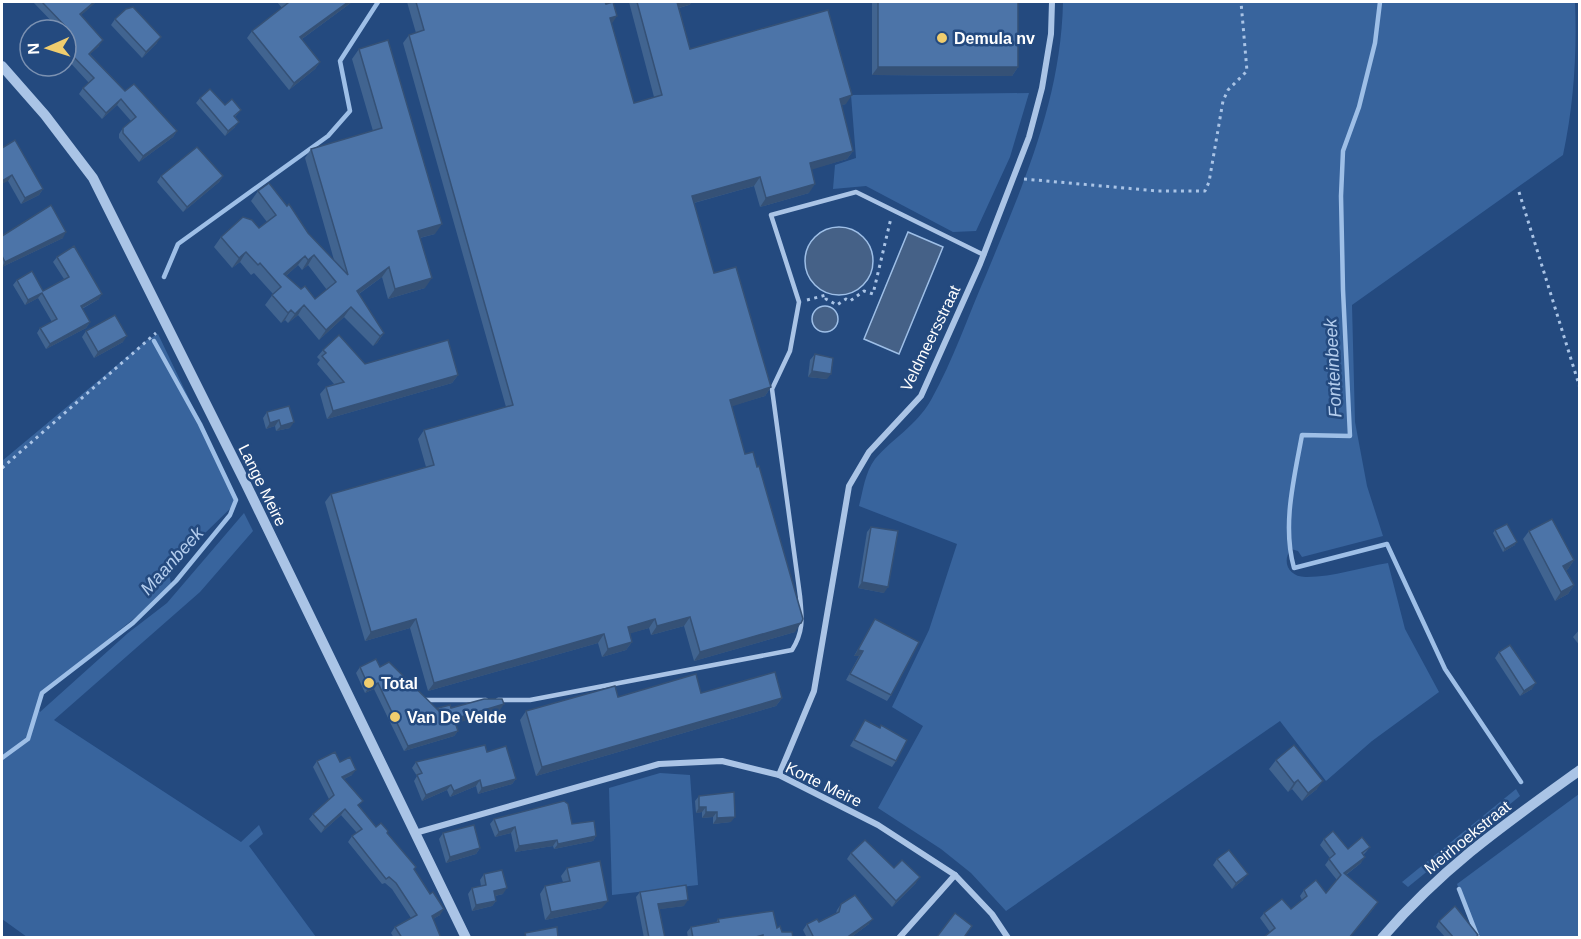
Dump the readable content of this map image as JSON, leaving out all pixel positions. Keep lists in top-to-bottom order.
{
  "streets": {
    "street": [
      "Veldmeersstraat",
      "Lange Meire",
      "Korte Meire",
      "Meirhoekstraat"
    ]
  },
  "crossings": [
    ["Veldmeersstraat", "Korte Meire"],
    ["Lange Meire", "Korte Meire"]
  ],
  "water": ["Fonteinbeek", "Maanbeek"],
  "places": ["Demula nv", "Total", "Van De Velde"],
  "north": "left"
}
